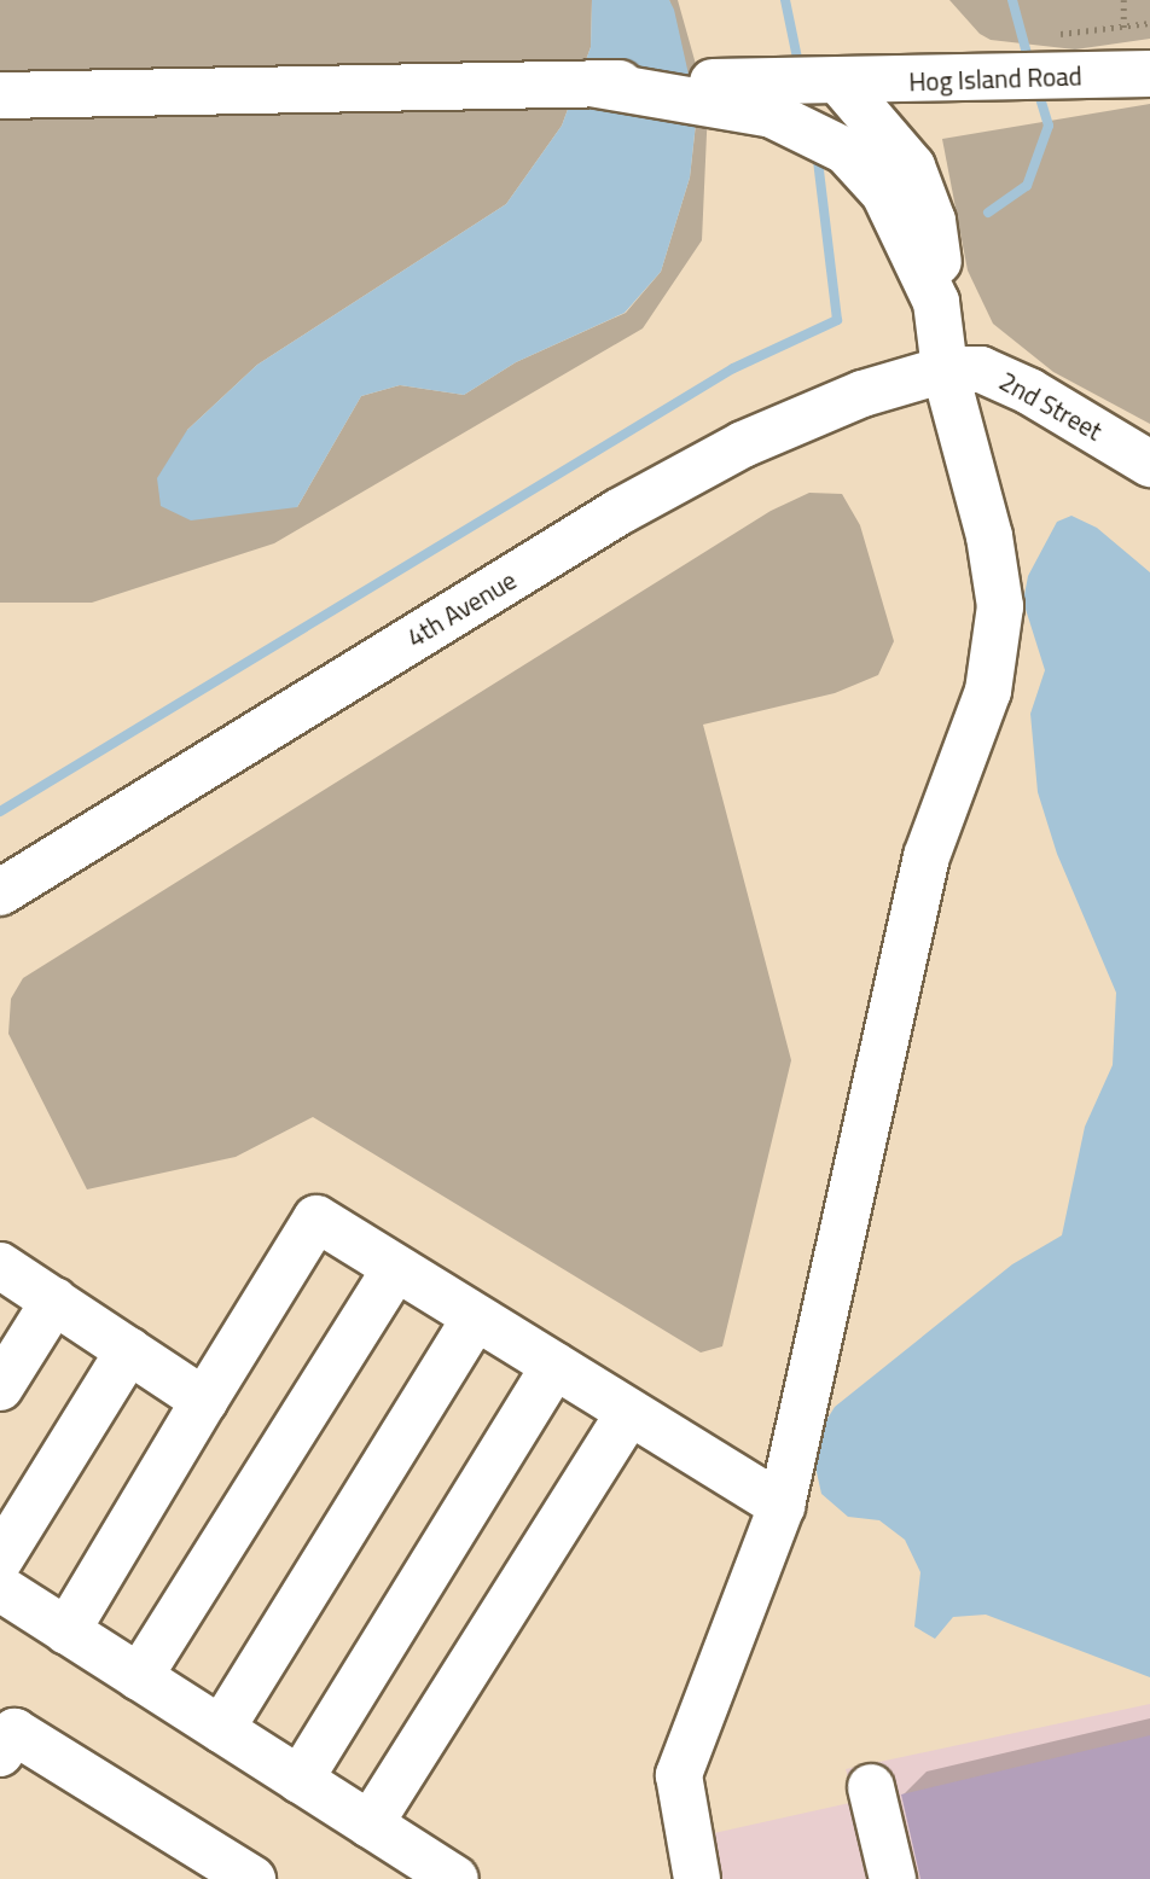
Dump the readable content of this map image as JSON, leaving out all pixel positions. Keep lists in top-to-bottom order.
{
  "streets": {
    "street": ["Hog Island Road", "2nd Street", "4th Avenue"]
  },
  "crossings": [
    ["2nd Street", "4th Avenue"]
  ]
}
